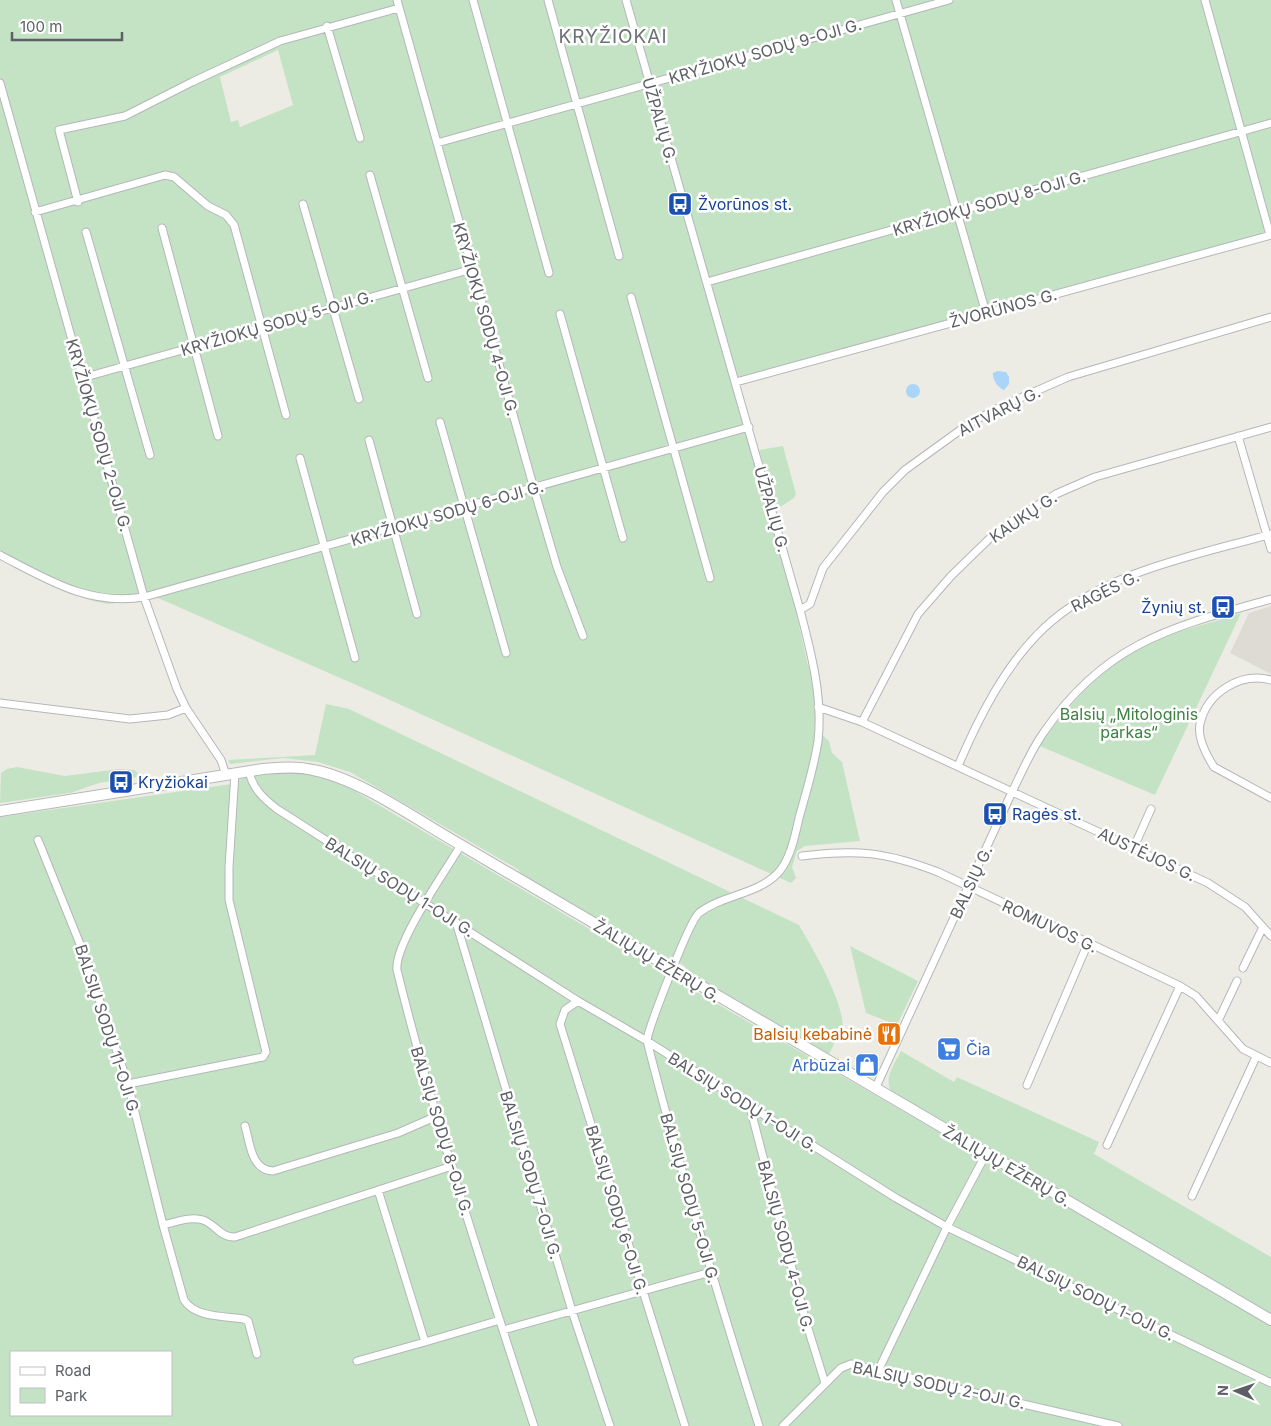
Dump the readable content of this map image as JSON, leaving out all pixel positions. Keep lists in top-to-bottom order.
{
  "streets": {
    "main road": ["ŽALIŲJŲ EŽERŲ G."],
    "street": [
      "KRYŽIOKŲ SODŲ 9-OJI G.",
      "UŽPALIŲ G.",
      "KRYŽIOKŲ SODŲ 8-OJI G.",
      "ŽVORŪNOS G.",
      "KRYŽIOKŲ SODŲ 4-OJI G.",
      "KRYŽIOKŲ SODŲ 5-OJI G.",
      "AITVARŲ G.",
      "KRYŽIOKŲ SODŲ 2-OJI G.",
      "KRYŽIOKŲ SODŲ 6-OJI G.",
      "KAUKŲ G.",
      "RAGĖS G.",
      "AUSTĖJOS G.",
      "BALSIŲ G.",
      "BALSIŲ SODŲ 1-OJI G.",
      "ROMUVOS G.",
      "BALSIŲ SODŲ 11-OJI G.",
      "BALSIŲ SODŲ 8-OJI G.",
      "BALSIŲ SODŲ 7-OJI G.",
      "BALSIŲ SODŲ 5-OJI G.",
      "BALSIŲ SODŲ 6-OJI G.",
      "BALSIŲ SODŲ 4-OJI G.",
      "BALSIŲ SODŲ 2-OJI G."
    ]
  },
  "crossings": [
    ["KRYŽIOKŲ SODŲ 9-OJI G.", "UŽPALIŲ G."],
    ["KRYŽIOKŲ SODŲ 9-OJI G.", "KRYŽIOKŲ SODŲ 4-OJI G."],
    ["UŽPALIŲ G.", "KRYŽIOKŲ SODŲ 8-OJI G."],
    ["UŽPALIŲ G.", "ŽVORŪNOS G."],
    ["UŽPALIŲ G.", "AITVARŲ G."],
    ["UŽPALIŲ G.", "KRYŽIOKŲ SODŲ 6-OJI G."],
    ["UŽPALIŲ G.", "AUSTĖJOS G."],
    ["UŽPALIŲ G.", "ŽALIŲJŲ EŽERŲ G."],
    ["KRYŽIOKŲ SODŲ 4-OJI G.", "KRYŽIOKŲ SODŲ 5-OJI G."],
    ["KRYŽIOKŲ SODŲ 4-OJI G.", "KRYŽIOKŲ SODŲ 6-OJI G."],
    ["KRYŽIOKŲ SODŲ 5-OJI G.", "KRYŽIOKŲ SODŲ 2-OJI G."],
    ["KRYŽIOKŲ SODŲ 2-OJI G.", "KRYŽIOKŲ SODŲ 6-OJI G."],
    ["KRYŽIOKŲ SODŲ 2-OJI G.", "ŽALIŲJŲ EŽERŲ G."],
    ["KAUKŲ G.", "AUSTĖJOS G."],
    ["RAGĖS G.", "AUSTĖJOS G."],
    ["AUSTĖJOS G.", "BALSIŲ G."],
    ["BALSIŲ G.", "ROMUVOS G."],
    ["BALSIŲ G.", "ŽALIŲJŲ EŽERŲ G."],
    ["BALSIŲ SODŲ 1-OJI G.", "ŽALIŲJŲ EŽERŲ G."],
    ["BALSIŲ SODŲ 1-OJI G.", "BALSIŲ SODŲ 8-OJI G."],
    ["BALSIŲ SODŲ 1-OJI G.", "BALSIŲ SODŲ 7-OJI G."],
    ["BALSIŲ SODŲ 1-OJI G.", "BALSIŲ SODŲ 5-OJI G."],
    ["BALSIŲ SODŲ 1-OJI G.", "BALSIŲ SODŲ 6-OJI G."],
    ["BALSIŲ SODŲ 1-OJI G.", "BALSIŲ SODŲ 4-OJI G."],
    ["ŽALIŲJŲ EŽERŲ G.", "BALSIŲ SODŲ 8-OJI G."],
    ["BALSIŲ SODŲ 4-OJI G.", "BALSIŲ SODŲ 2-OJI G."]
  ],
  "districts": ["KRYŽIOKAI"],
  "parks": ["Balsių „Mitologinis parkas“"],
  "places": {
    "bus stop": [
      "Žvorūnos st.",
      "Žynių st.",
      "Kryžiokai",
      "Ragės st."
    ],
    "restaurant": ["Balsių kebabinė"],
    "supermarket": ["Čia"],
    "shop": ["Arbūzai"]
  },
  "legend": ["Road", "Park"],
  "scale_bar": "100 m",
  "north": "left"
}
